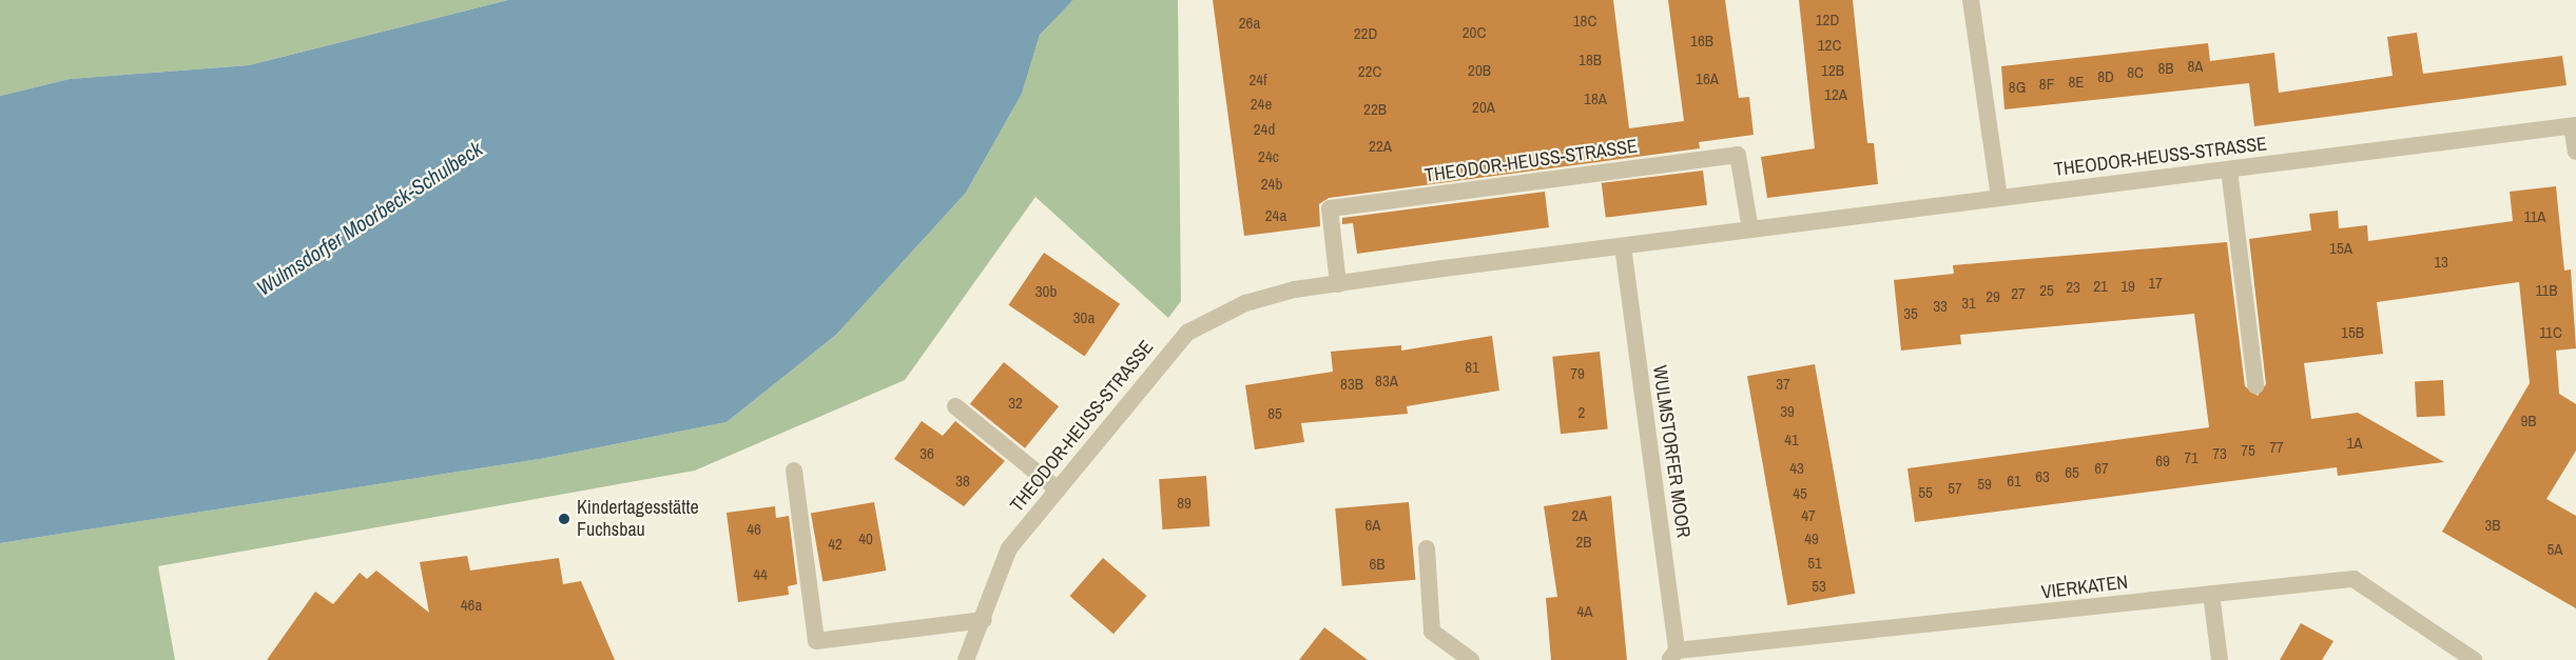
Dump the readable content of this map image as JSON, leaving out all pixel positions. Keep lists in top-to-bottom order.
{
  "streets": {
    "street": ["THEODOR-HEUSS-STRASSE", "WULMSTORFER MOOR", "VIERKATEN"]
  },
  "crossings": [
    ["THEODOR-HEUSS-STRASSE", "WULMSTORFER MOOR"],
    ["WULMSTORFER MOOR", "VIERKATEN"]
  ],
  "water": ["Wulmsdorfer Moorbeck-Schulbeck"],
  "places": ["Kindertagesstätte Fuchsbau"],
  "house_numbers": [
    "12D",
    "18C",
    "26a",
    "20C",
    "22D",
    "16B",
    "12C",
    "18B",
    "8A",
    "8B",
    "20B",
    "12B",
    "22C",
    "8C",
    "8D",
    "16A",
    "24f",
    "8E",
    "8F",
    "8G",
    "12A",
    "18A",
    "24e",
    "20A",
    "22B",
    "24d",
    "22A",
    "24c",
    "24b",
    "24a",
    "11A",
    "15A",
    "13",
    "17",
    "21",
    "19",
    "23",
    "25",
    "11B",
    "30b",
    "27",
    "29",
    "31",
    "33",
    "35",
    "30a",
    "15B",
    "11C",
    "81",
    "79",
    "83A",
    "83B",
    "37",
    "32",
    "39",
    "2",
    "85",
    "9B",
    "41",
    "1A",
    "77",
    "75",
    "36",
    "73",
    "71",
    "69",
    "43",
    "67",
    "65",
    "63",
    "38",
    "61",
    "59",
    "57",
    "55",
    "45",
    "89",
    "2A",
    "47",
    "6A",
    "3B",
    "46",
    "40",
    "49",
    "2B",
    "42",
    "5A",
    "51",
    "6B",
    "44",
    "53",
    "46a",
    "4A"
  ]
}
